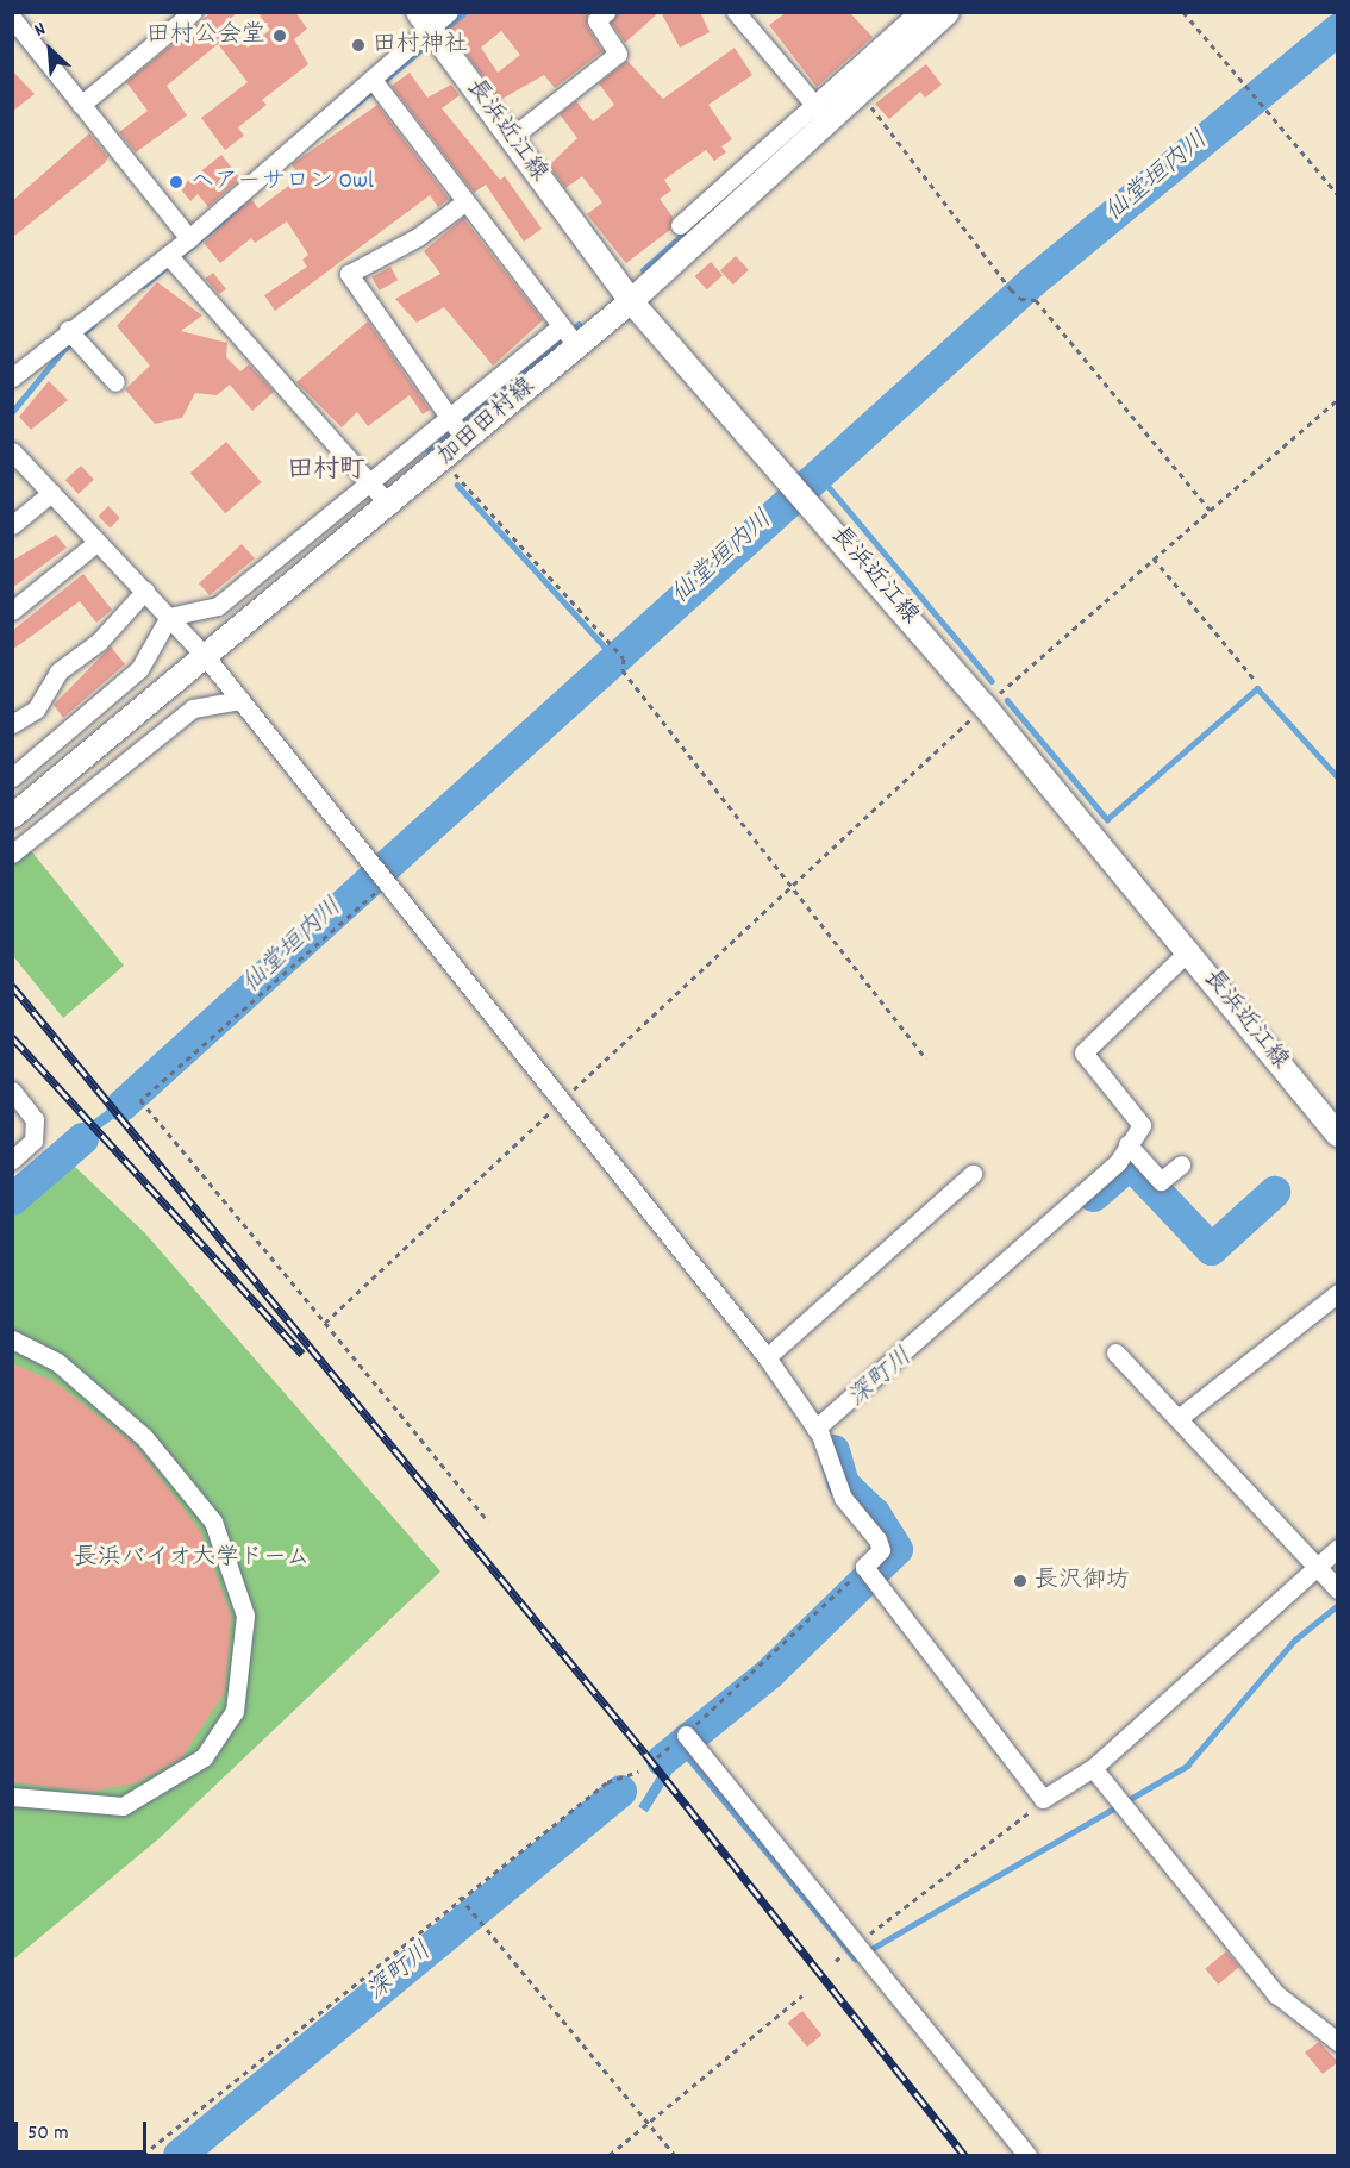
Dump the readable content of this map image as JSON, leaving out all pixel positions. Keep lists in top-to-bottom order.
{
  "streets": {
    "main road": ["長浜近江線", "加田田村線"]
  },
  "crossings": [
    ["長浜近江線", "加田田村線"]
  ],
  "districts": ["田村町"],
  "water": ["仙堂垣内川", "深町川"],
  "parks": ["長浜バイオ大学ドーム"],
  "places": [
    "田村公会堂",
    "田村神社",
    "ヘアーサロン Owl",
    "長沢御坊"
  ],
  "scale_bar": "50 m",
  "north": "top left"
}
